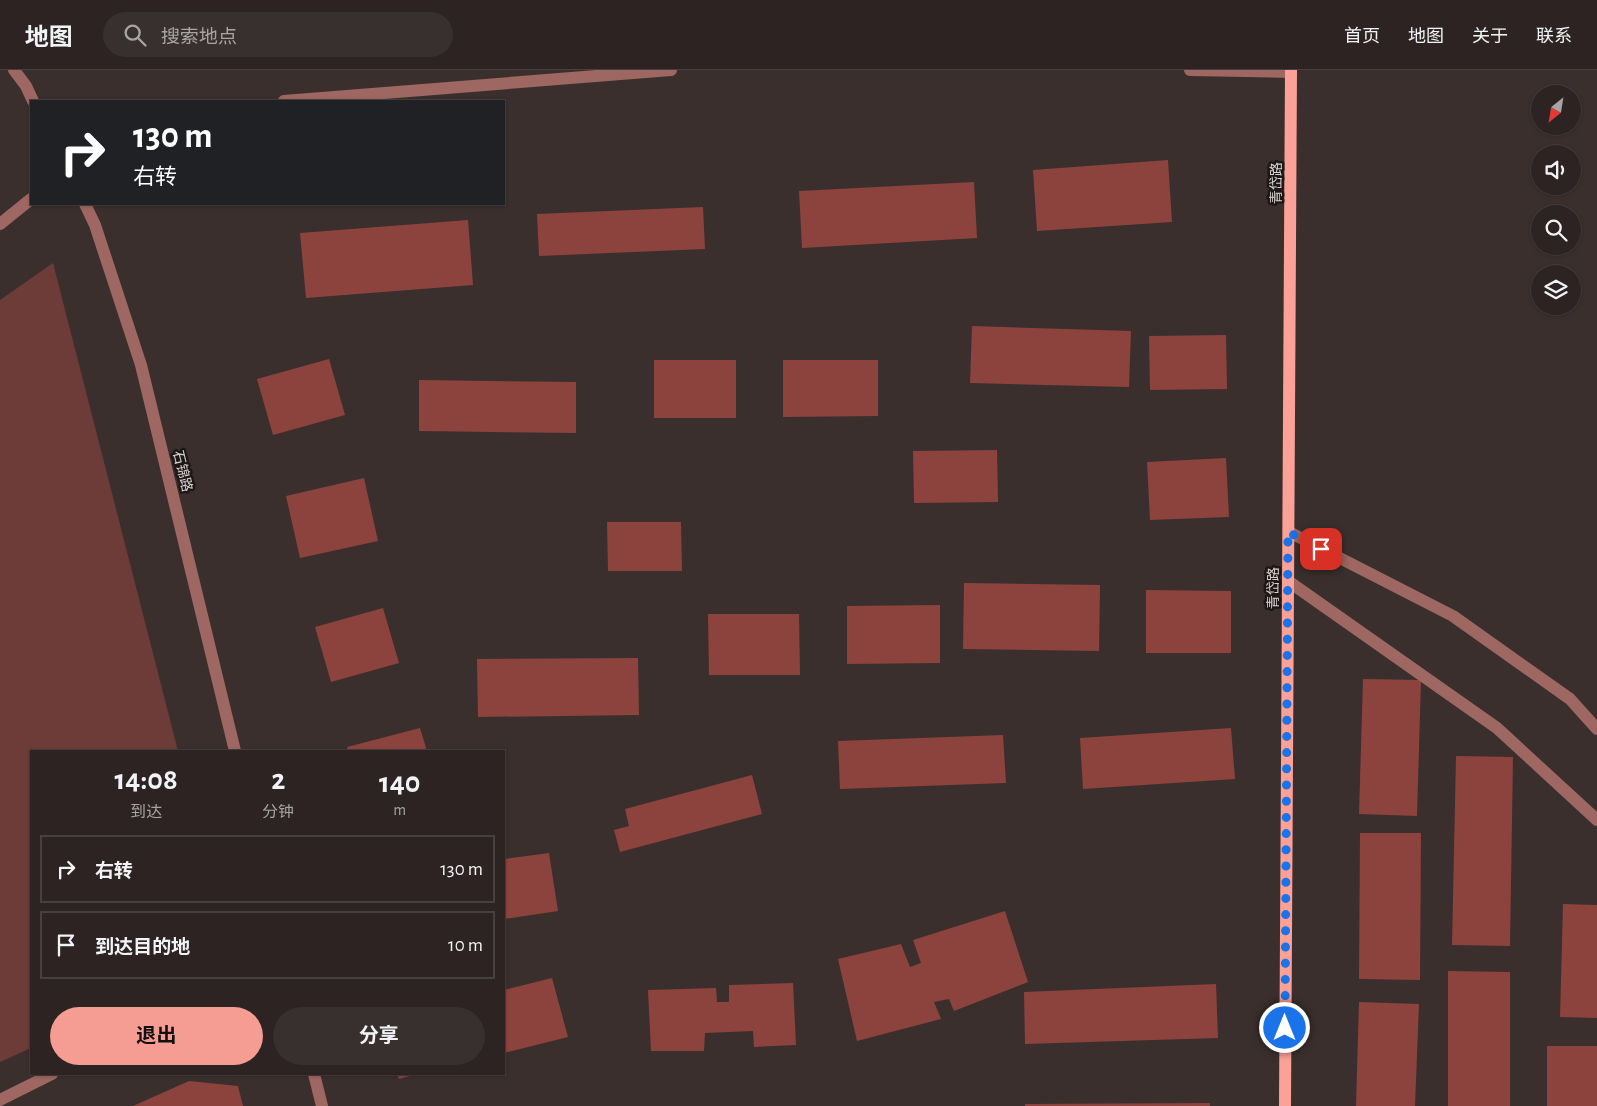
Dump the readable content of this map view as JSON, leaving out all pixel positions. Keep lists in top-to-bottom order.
{
  "streets": {
    "main road": ["青岱路"],
    "street": ["石锦路"]
  },
  "north": "bottom left",
  "page": {
    "header": "地图",
    "search": "搜索地点",
    "nav": [
      "首页",
      "地图",
      "关于",
      "联系"
    ],
    "turn": ["130 m", "右转"],
    "eta": [
      "14:08",
      "到达",
      "2",
      "分钟",
      "140",
      "m"
    ],
    "list": [
      {
        "name": "右转",
        "value": "130 m"
      },
      {
        "name": "到达目的地",
        "value": "10 m"
      }
    ],
    "buttons": ["退出", "分享"]
  }
}
